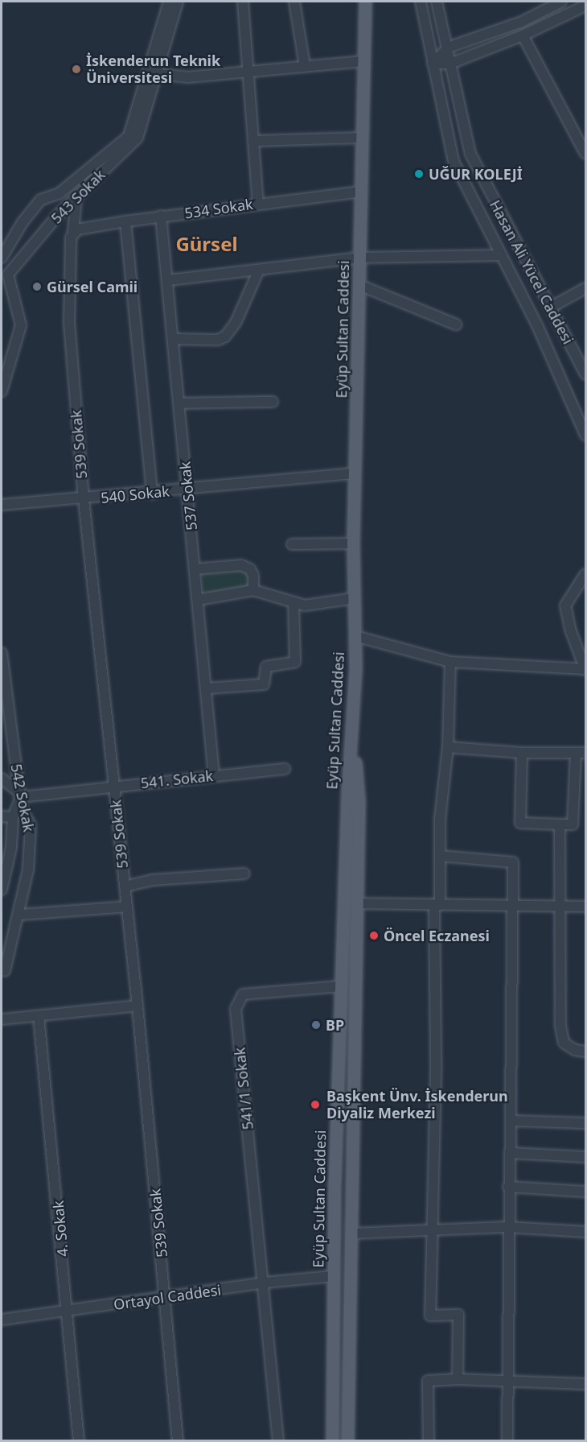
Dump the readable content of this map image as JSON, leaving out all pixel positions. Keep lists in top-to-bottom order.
{
  "streets": {
    "main road": ["Eyüp Sultan Caddesi"],
    "street": [
      "543 Sokak",
      "534 Sokak",
      "Hasan Ali Yücel Caddesi",
      "539 Sokak",
      "540 Sokak",
      "537 Sokak",
      "541. Sokak",
      "542 Sokak",
      "541/1 Sokak",
      "4. Sokak",
      "Ortayol Caddesi"
    ]
  },
  "crossings": [
    ["543 Sokak", "539 Sokak"],
    ["534 Sokak", "Eyüp Sultan Caddesi"],
    ["534 Sokak", "539 Sokak"],
    ["534 Sokak", "537 Sokak"],
    ["Eyüp Sultan Caddesi", "540 Sokak"],
    ["Eyüp Sultan Caddesi", "541/1 Sokak"],
    ["Eyüp Sultan Caddesi", "Ortayol Caddesi"],
    ["539 Sokak", "540 Sokak"],
    ["539 Sokak", "541. Sokak"],
    ["539 Sokak", "Ortayol Caddesi"],
    ["540 Sokak", "537 Sokak"],
    ["537 Sokak", "541. Sokak"],
    ["541. Sokak", "542 Sokak"],
    ["541/1 Sokak", "Ortayol Caddesi"],
    ["4. Sokak", "Ortayol Caddesi"]
  ],
  "districts": ["Gürsel"],
  "places": [
    "İskenderun Teknik Üniversitesi",
    "UĞUR KOLEJİ",
    "Gürsel Camii",
    "Öncel Eczanesi",
    "BP",
    "Başkent Ünv. İskenderun Diyaliz Merkezi"
  ]
}
